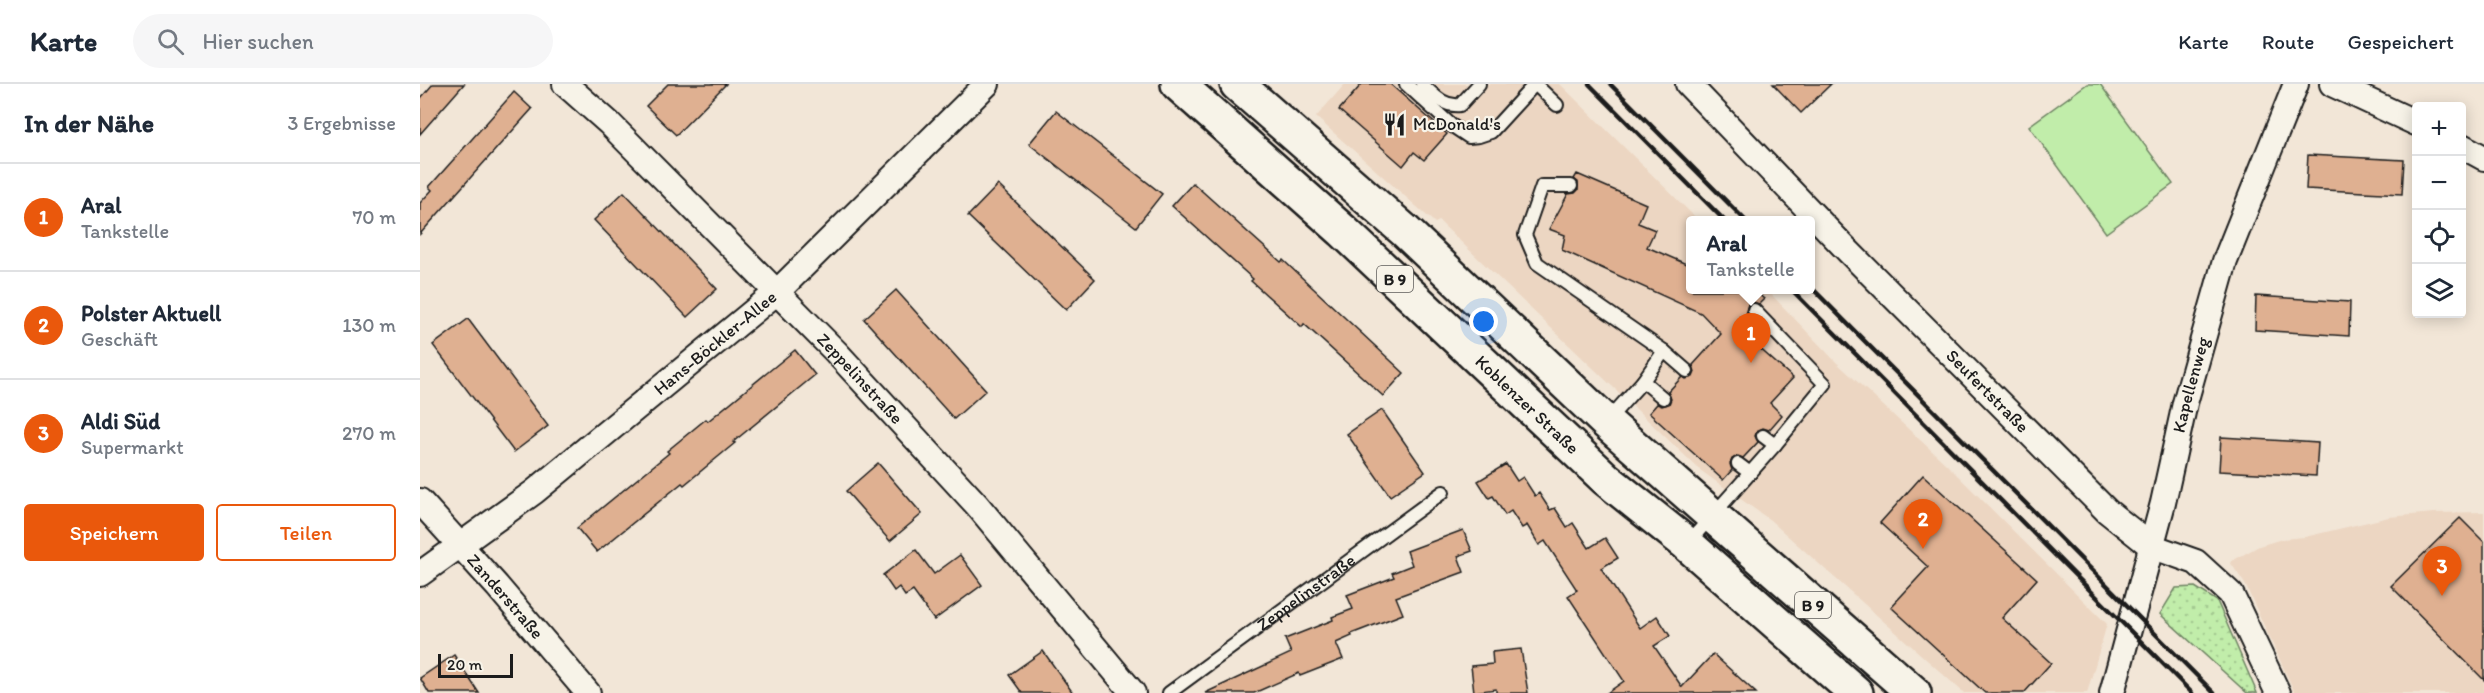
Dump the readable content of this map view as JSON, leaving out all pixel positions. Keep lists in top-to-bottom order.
{
  "streets": {
    "main road": ["B 9", "Koblenzer Straße"],
    "street": [
      "Hans-Böckler-Allee",
      "Zeppelinstraße",
      "Kapellenweg",
      "Seufertstraße",
      "Zanderstraße"
    ]
  },
  "crossings": [
    ["Hans-Böckler-Allee", "Zeppelinstraße"],
    ["Hans-Böckler-Allee", "Zanderstraße"],
    ["Kapellenweg", "Seufertstraße"]
  ],
  "places": {
    "restaurant": ["McDonald's"]
  },
  "scale_bar": "20 m",
  "page": {
    "header": "Karte",
    "search": "Hier suchen",
    "nav": ["Karte", "Route", "Gespeichert"],
    "heading": ["In der Nähe", "3 Ergebnisse"],
    "map_buttons": ["+", "−"],
    "list": [
      {
        "mark": "1",
        "name": "Aral",
        "note": "Tankstelle",
        "value": "70 m"
      },
      {
        "mark": "2",
        "name": "Polster Aktuell",
        "note": "Geschäft",
        "value": "130 m"
      },
      {
        "mark": "3",
        "name": "Aldi Süd",
        "note": "Supermarkt",
        "value": "270 m"
      }
    ],
    "popup": ["Aral", "Tankstelle"],
    "pins": ["1", "2", "3"],
    "buttons": ["Speichern", "Teilen"],
    "scale": "20 m"
  }
}
